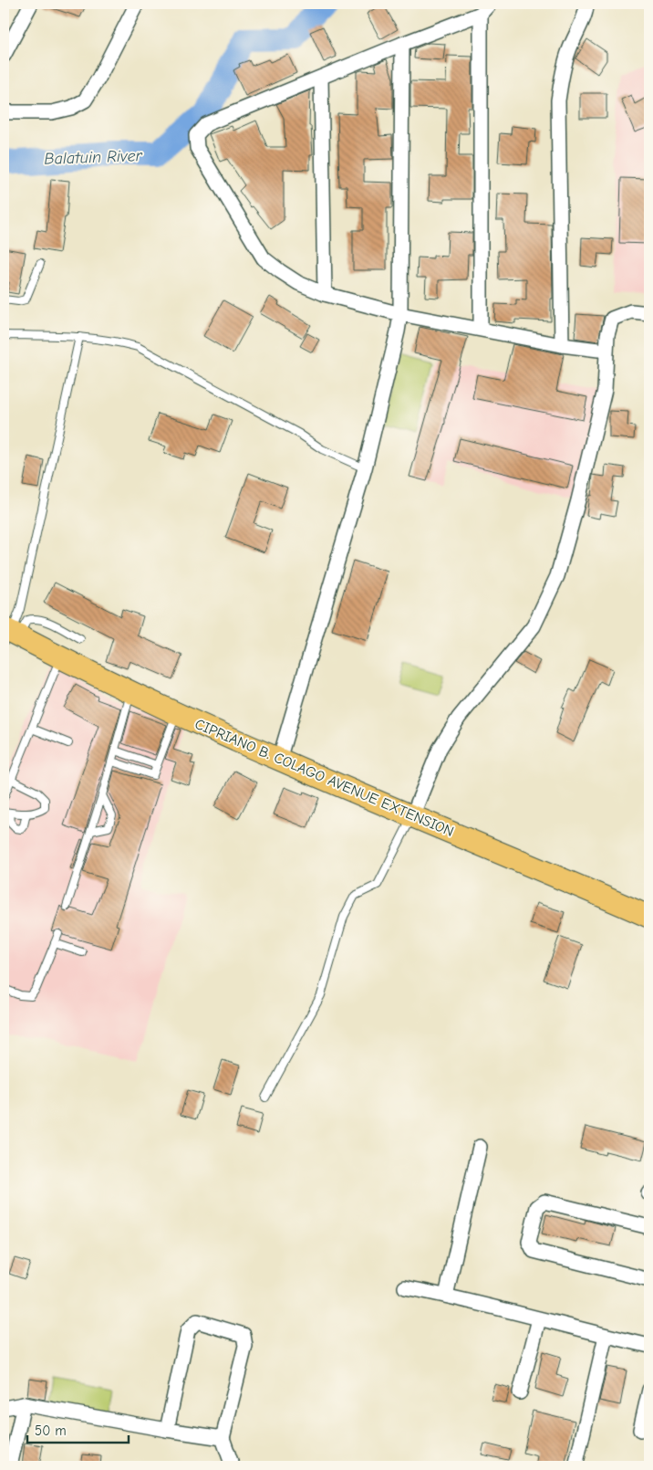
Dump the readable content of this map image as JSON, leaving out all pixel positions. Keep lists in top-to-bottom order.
{
  "streets": {
    "main road": ["CIPRIANO B. COLAGO AVENUE EXTENSION"]
  },
  "water": ["Balatuin River"],
  "scale_bar": "50 m"
}
